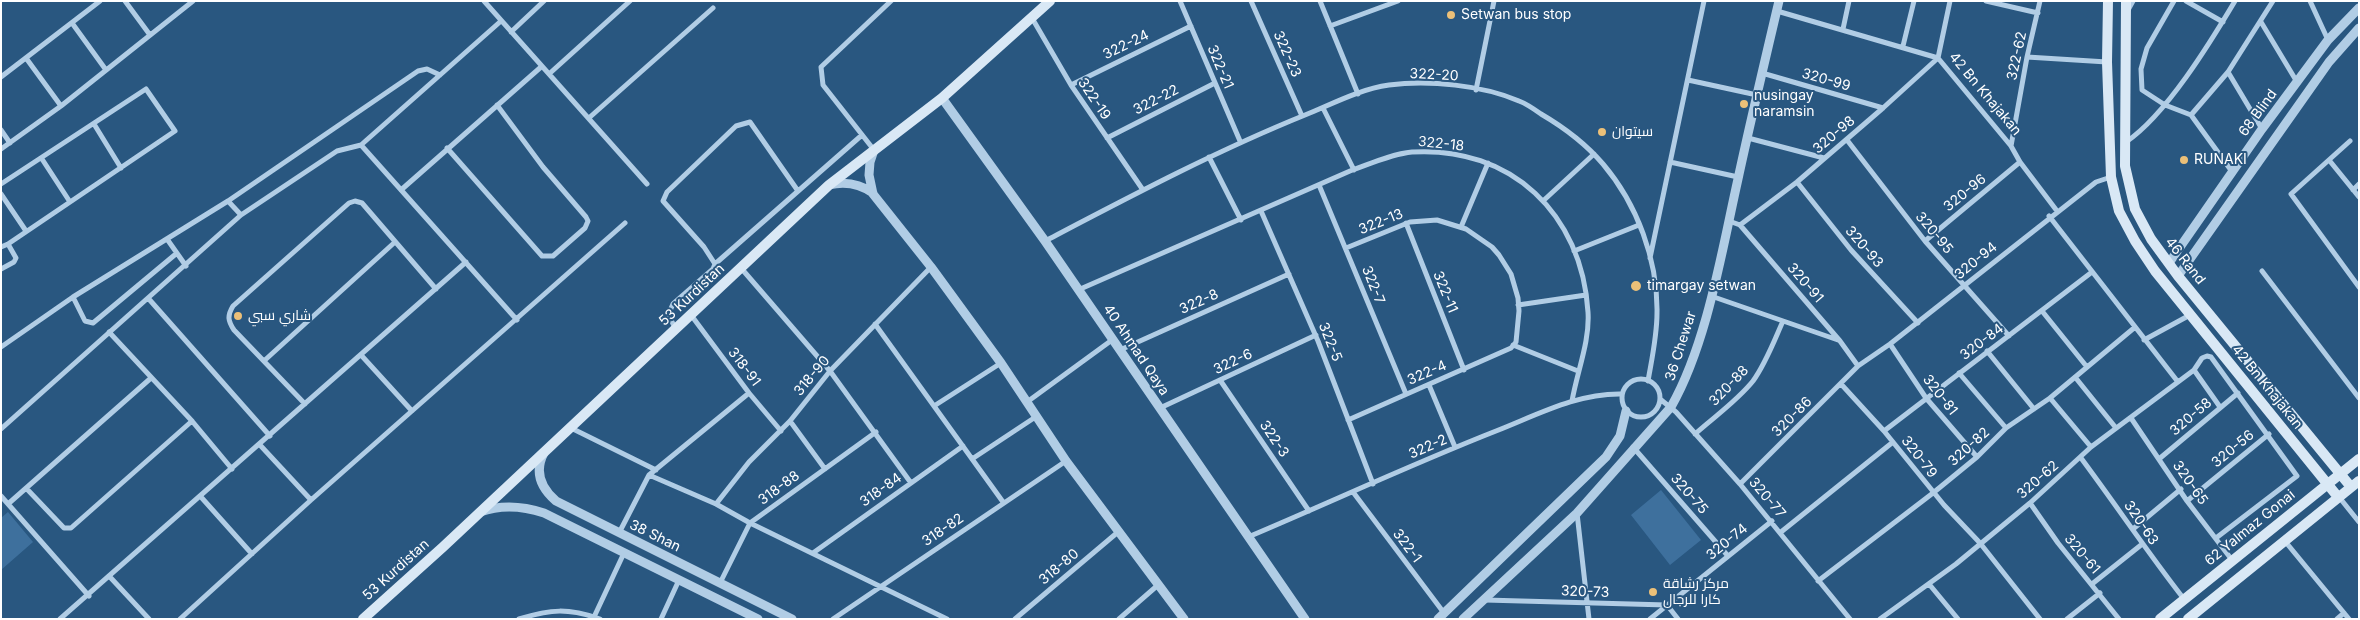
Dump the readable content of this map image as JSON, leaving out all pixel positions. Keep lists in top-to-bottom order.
{
  "streets": {
    "main road": [
      "42 Bn Khajakan",
      "46 Rand",
      "53 Kurdistan",
      "62 Yalmaz Gonai"
    ],
    "street": [
      "322-24",
      "322-23",
      "322-62",
      "322-21",
      "322-20",
      "320-99",
      "322-19",
      "322-22",
      "68 Blind",
      "320-98",
      "322-18",
      "320-96",
      "322-13",
      "320-95",
      "320-93",
      "320-94",
      "320-91",
      "322-7",
      "322-11",
      "322-8",
      "322-5",
      "320-84",
      "36 Chewar",
      "40 Ahmad Qaya",
      "322-6",
      "318-91",
      "322-4",
      "318-90",
      "320-88",
      "320-81",
      "320-86",
      "320-58",
      "322-3",
      "322-2",
      "320-82",
      "320-56",
      "320-79",
      "320-62",
      "320-65",
      "318-88",
      "318-84",
      "320-75",
      "320-77",
      "320-63",
      "318-82",
      "38 Shan",
      "320-74",
      "322-1",
      "320-61",
      "318-80",
      "320-73"
    ]
  },
  "crossings": [
    ["322-24", "322-21"],
    ["322-24", "322-19"],
    ["322-23", "322-20"],
    ["322-62", "42 Bn Khajakan"],
    ["322-21", "322-20"],
    ["322-21", "322-22"],
    ["322-20", "322-19"],
    ["322-20", "40 Ahmad Qaya"],
    ["322-20", "322-2"],
    ["322-20", "320-77"],
    ["320-99", "320-98"],
    ["320-99", "36 Chewar"],
    ["42 Bn Khajakan", "320-98"],
    ["42 Bn Khajakan", "320-96"],
    ["42 Bn Khajakan", "320-94"],
    ["42 Bn Khajakan", "36 Chewar"],
    ["42 Bn Khajakan", "62 Yalmaz Gonai"],
    ["322-19", "322-22"],
    ["322-19", "53 Kurdistan"],
    ["68 Blind", "46 Rand"],
    ["320-98", "320-95"],
    ["320-98", "320-93"],
    ["320-98", "320-91"],
    ["322-18", "322-7"],
    ["322-18", "322-5"],
    ["322-18", "40 Ahmad Qaya"],
    ["322-18", "322-2"],
    ["320-96", "320-95"],
    ["322-13", "322-7"],
    ["322-13", "322-11"],
    ["322-13", "322-4"],
    ["320-95", "320-94"],
    ["320-95", "320-84"],
    ["320-93", "320-94"],
    ["320-94", "320-91"],
    ["320-94", "320-81"],
    ["320-94", "320-86"],
    ["46 Rand", "62 Yalmaz Gonai"],
    ["320-91", "320-86"],
    ["322-7", "322-4"],
    ["322-11", "322-4"],
    ["53 Kurdistan", "40 Ahmad Qaya"],
    ["53 Kurdistan", "318-91"],
    ["53 Kurdistan", "38 Shan"],
    ["322-8", "322-5"],
    ["322-8", "40 Ahmad Qaya"],
    ["322-5", "322-6"],
    ["322-5", "322-4"],
    ["322-5", "322-2"],
    ["320-84", "320-81"],
    ["320-84", "320-79"],
    ["36 Chewar", "320-75"],
    ["36 Chewar", "320-77"],
    ["36 Chewar", "320-73"],
    ["40 Ahmad Qaya", "322-6"],
    ["40 Ahmad Qaya", "322-2"],
    ["322-6", "322-3"],
    ["318-91", "318-90"],
    ["320-88", "320-77"],
    ["320-81", "320-82"],
    ["320-86", "320-79"],
    ["320-86", "320-77"],
    ["320-58", "320-62"],
    ["320-58", "320-65"],
    ["322-3", "322-2"],
    ["322-2", "320-77"],
    ["322-2", "322-1"],
    ["320-82", "320-79"],
    ["320-82", "320-77"],
    ["320-56", "320-65"],
    ["320-79", "320-62"],
    ["320-62", "320-65"],
    ["320-62", "320-63"],
    ["320-62", "320-61"],
    ["320-65", "62 Yalmaz Gonai"],
    ["318-88", "38 Shan"],
    ["320-75", "320-74"],
    ["320-77", "320-74"],
    ["320-63", "62 Yalmaz Gonai"],
    ["320-74", "320-73"]
  ],
  "places": [
    "Setwan bus stop",
    "nusingay naramsin",
    "سيتوان",
    "RUNAKI",
    "timargay setwan",
    "شاري سبي",
    "مركز رشاقة كارا للرجال"
  ]
}
